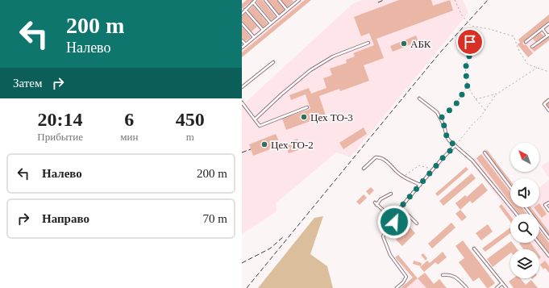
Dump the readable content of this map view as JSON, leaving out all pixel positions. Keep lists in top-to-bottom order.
{
  "places": ["АБК", "Цех ТО-3", "Цех ТО-2"],
  "north": "top left",
  "page": {
    "turn": ["200 m", "Налево"],
    "then": "Затем",
    "eta": [
      "20:14",
      "Прибытие",
      "6",
      "мин",
      "450",
      "m"
    ],
    "list": [
      {
        "name": "Налево",
        "value": "200 m"
      },
      {
        "name": "Направо",
        "value": "70 m"
      }
    ]
  }
}
